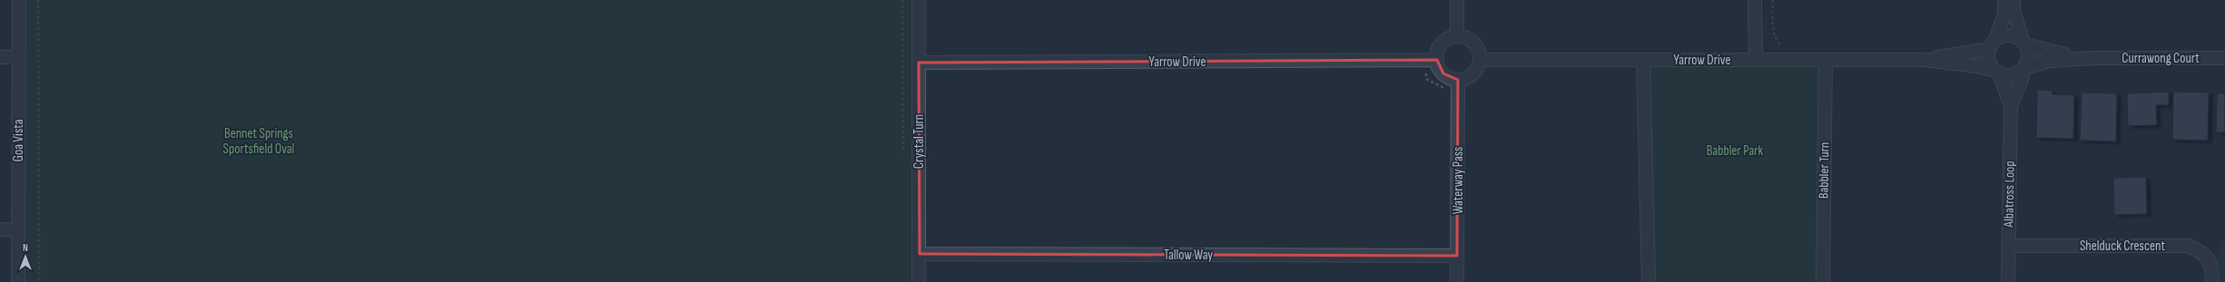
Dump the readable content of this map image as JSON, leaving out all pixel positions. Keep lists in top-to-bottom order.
{
  "streets": {
    "street": [
      "Currawong Court",
      "Yarrow Drive",
      "Goa Vista",
      "Crystal Turn",
      "Babbler Turn",
      "Waterway Pass",
      "Albatross Loop",
      "Shelduck Crescent",
      "Tallow Way"
    ]
  },
  "crossings": [
    ["Yarrow Drive", "Crystal Turn"],
    ["Yarrow Drive", "Babbler Turn"],
    ["Yarrow Drive", "Waterway Pass"],
    ["Crystal Turn", "Tallow Way"],
    ["Waterway Pass", "Tallow Way"],
    ["Albatross Loop", "Shelduck Crescent"]
  ],
  "parks": ["Bennet Springs Sportsfield Oval", "Babbler Park"],
  "north": "top"
}
